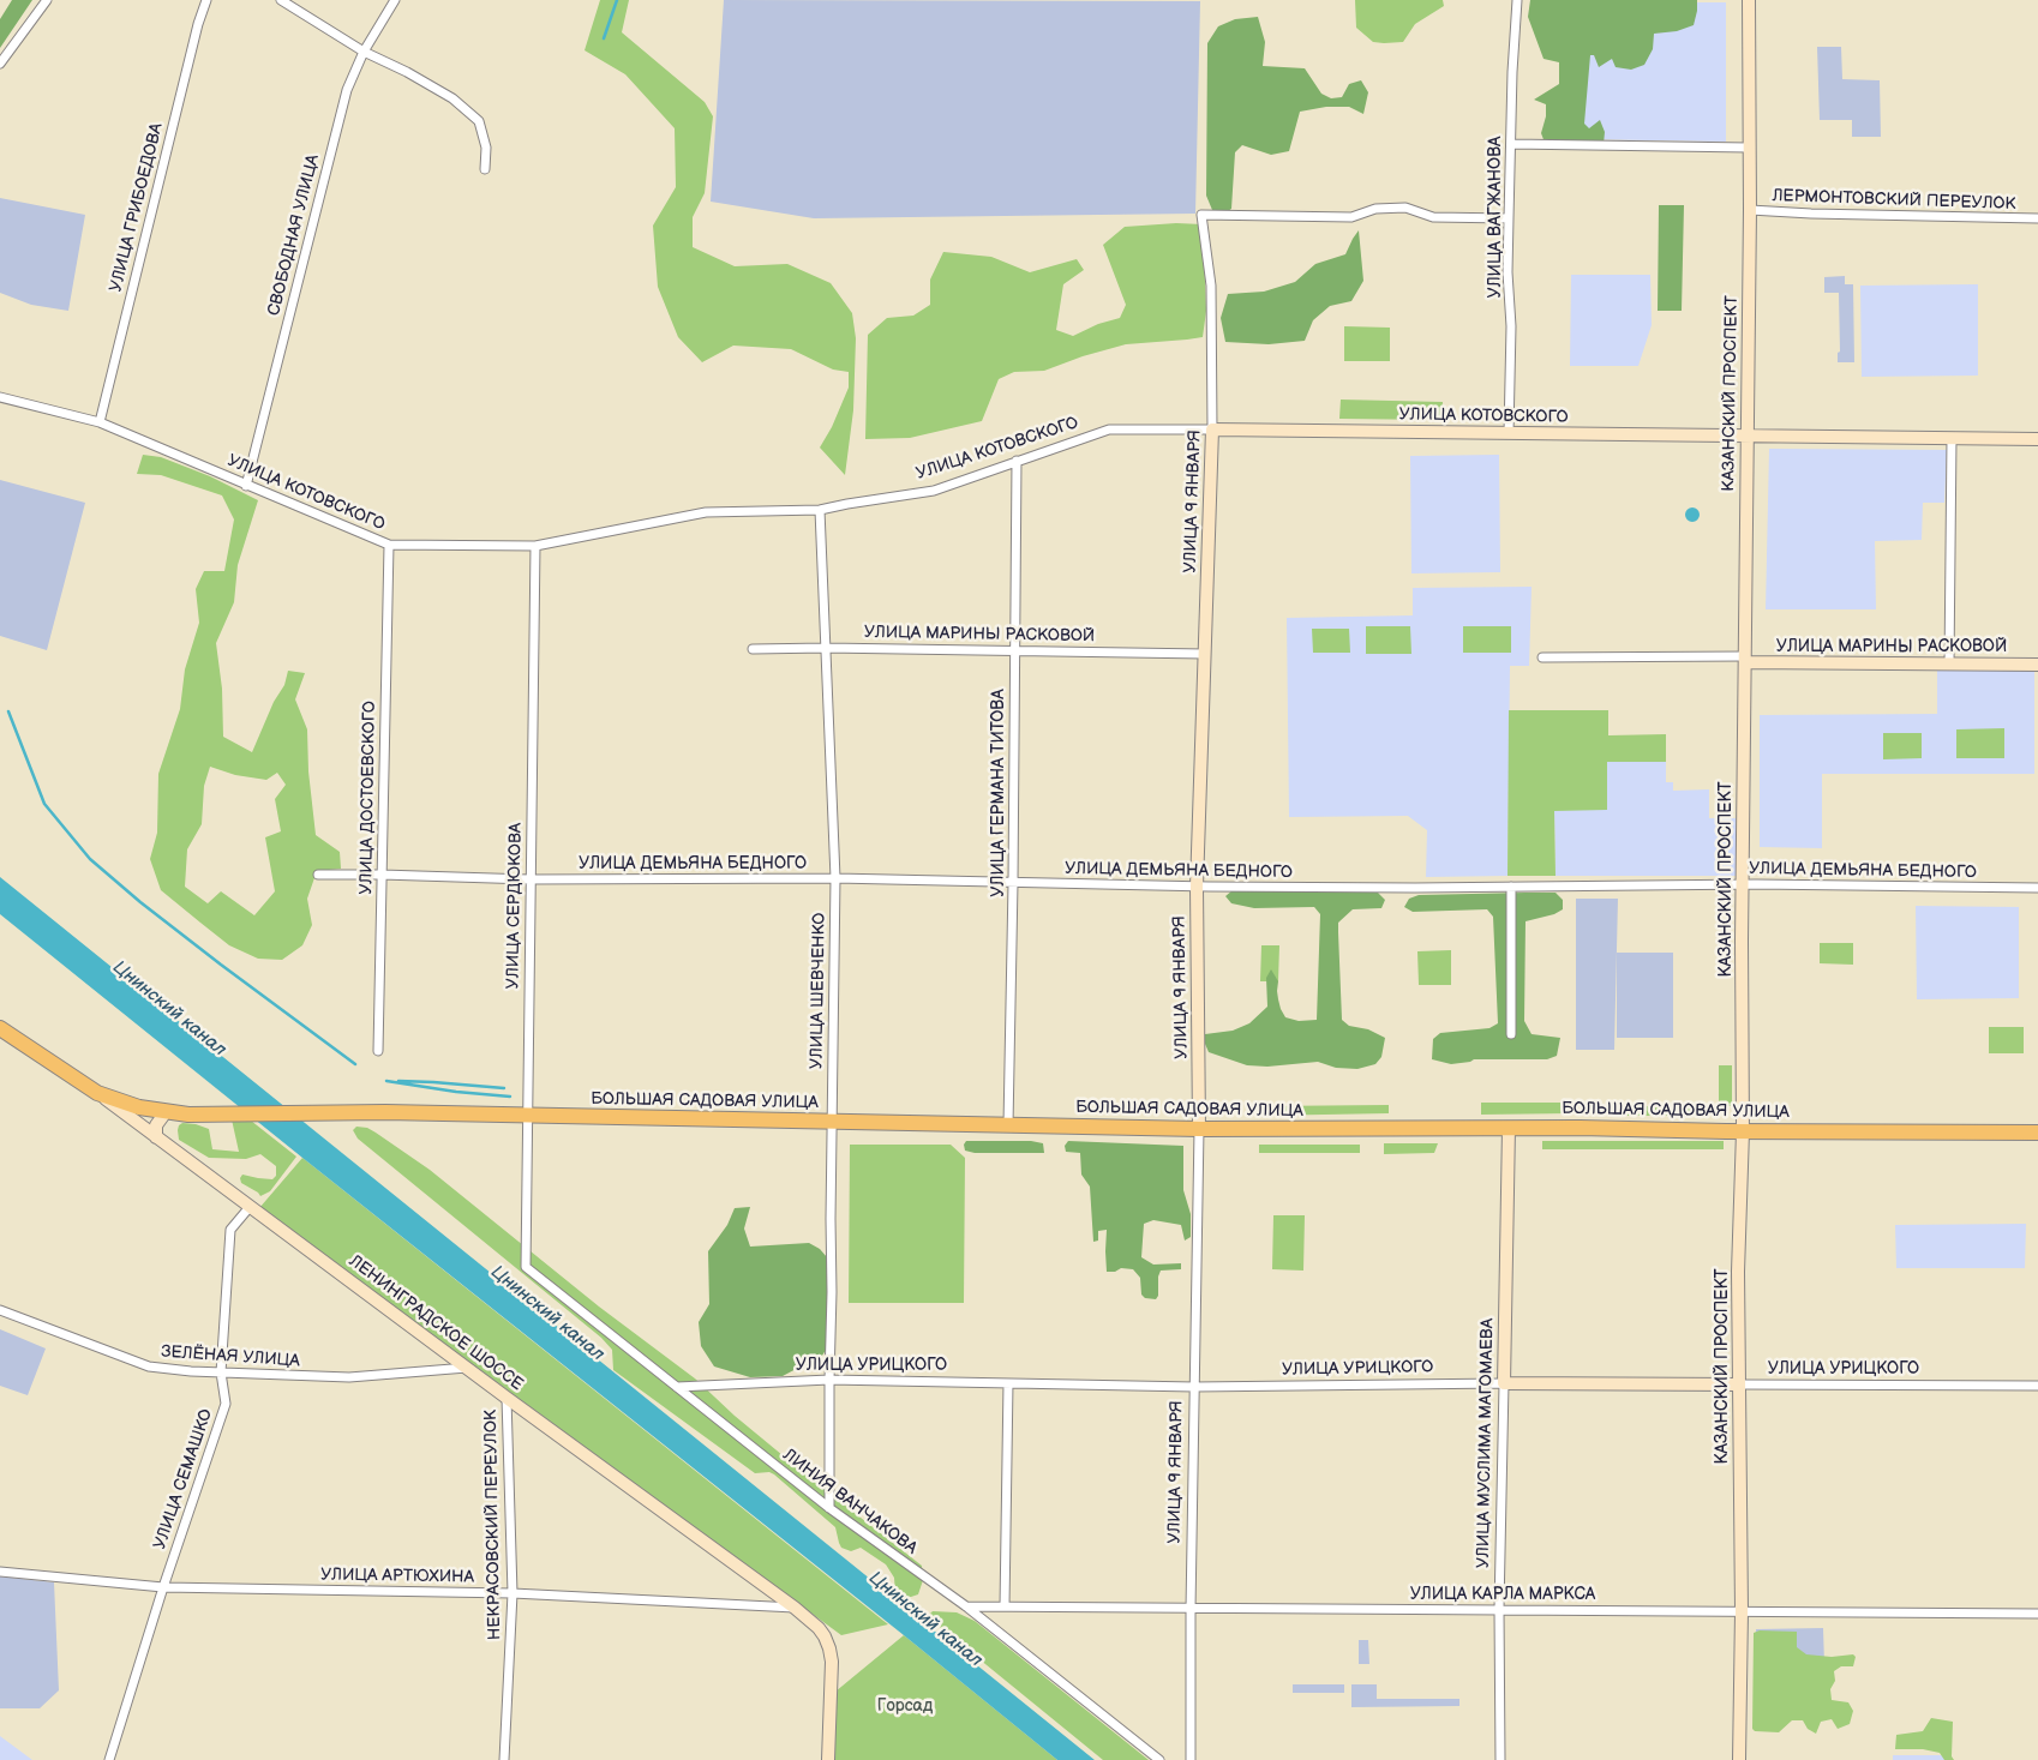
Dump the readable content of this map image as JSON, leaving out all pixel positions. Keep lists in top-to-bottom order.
{
  "streets": {
    "highway": ["БОЛЬШАЯ САДОВАЯ УЛИЦА", "ЛЕНИНГРАДСКОЕ ШОССЕ"],
    "street": [
      "ЛЕРМОНТОВСКИЙ ПЕРЕУЛОК",
      "УЛИЦА ГРИБОЕДОВА",
      "УЛИЦА ВАГЖАНОВА",
      "СВОБОДНАЯ УЛИЦА",
      "КАЗАНСКИЙ ПРОСПЕКТ",
      "УЛИЦА КОТОВСКОГО",
      "УЛИЦА 9 ЯНВАРЯ",
      "УЛИЦА МАРИНЫ РАСКОВОЙ",
      "УЛИЦА ГЕРМАНА ТИТОВА",
      "УЛИЦА ДОСТОЕВСКОГО",
      "УЛИЦА ДЕМЬЯНА БЕДНОГО",
      "УЛИЦА СЕРДЮКОВА",
      "УЛИЦА ШЕВЧЕНКО",
      "ЗЕЛЁНАЯ УЛИЦА",
      "УЛИЦА УРИЦКОГО",
      "УЛИЦА МУСЛИМА МАГОМАЕВА",
      "УЛИЦА СЕМАШКО",
      "ЛИНИЯ ВАНЧАКОВА",
      "НЕКРАСОВСКИЙ ПЕРЕУЛОК",
      "УЛИЦА АРТЮХИНА",
      "УЛИЦА КАРЛА МАРКСА"
    ]
  },
  "crossings": [
    ["ЛЕРМОНТОВСКИЙ ПЕРЕУЛОК", "КАЗАНСКИЙ ПРОСПЕКТ"],
    ["УЛИЦА ГРИБОЕДОВА", "УЛИЦА КОТОВСКОГО"],
    ["УЛИЦА ВАГЖАНОВА", "УЛИЦА КОТОВСКОГО"],
    ["УЛИЦА ВАГЖАНОВА", "УЛИЦА 9 ЯНВАРЯ"],
    ["СВОБОДНАЯ УЛИЦА", "УЛИЦА КОТОВСКОГО"],
    ["КАЗАНСКИЙ ПРОСПЕКТ", "УЛИЦА КОТОВСКОГО"],
    ["КАЗАНСКИЙ ПРОСПЕКТ", "УЛИЦА МАРИНЫ РАСКОВОЙ"],
    ["КАЗАНСКИЙ ПРОСПЕКТ", "УЛИЦА ДЕМЬЯНА БЕДНОГО"],
    ["КАЗАНСКИЙ ПРОСПЕКТ", "БОЛЬШАЯ САДОВАЯ УЛИЦА"],
    ["КАЗАНСКИЙ ПРОСПЕКТ", "УЛИЦА УРИЦКОГО"],
    ["КАЗАНСКИЙ ПРОСПЕКТ", "УЛИЦА КАРЛА МАРКСА"],
    ["УЛИЦА КОТОВСКОГО", "УЛИЦА 9 ЯНВАРЯ"],
    ["УЛИЦА КОТОВСКОГО", "УЛИЦА ГЕРМАНА ТИТОВА"],
    ["УЛИЦА КОТОВСКОГО", "УЛИЦА ДОСТОЕВСКОГО"],
    ["УЛИЦА КОТОВСКОГО", "УЛИЦА СЕРДЮКОВА"],
    ["УЛИЦА КОТОВСКОГО", "УЛИЦА ШЕВЧЕНКО"],
    ["УЛИЦА 9 ЯНВАРЯ", "УЛИЦА МАРИНЫ РАСКОВОЙ"],
    ["УЛИЦА 9 ЯНВАРЯ", "УЛИЦА ДЕМЬЯНА БЕДНОГО"],
    ["УЛИЦА 9 ЯНВАРЯ", "БОЛЬШАЯ САДОВАЯ УЛИЦА"],
    ["УЛИЦА 9 ЯНВАРЯ", "УЛИЦА УРИЦКОГО"],
    ["УЛИЦА 9 ЯНВАРЯ", "УЛИЦА КАРЛА МАРКСА"],
    ["УЛИЦА МАРИНЫ РАСКОВОЙ", "УЛИЦА ГЕРМАНА ТИТОВА"],
    ["УЛИЦА МАРИНЫ РАСКОВОЙ", "УЛИЦА ШЕВЧЕНКО"],
    ["УЛИЦА ГЕРМАНА ТИТОВА", "УЛИЦА ДЕМЬЯНА БЕДНОГО"],
    ["УЛИЦА ГЕРМАНА ТИТОВА", "БОЛЬШАЯ САДОВАЯ УЛИЦА"],
    ["УЛИЦА ДОСТОЕВСКОГО", "УЛИЦА ДЕМЬЯНА БЕДНОГО"],
    ["УЛИЦА ДЕМЬЯНА БЕДНОГО", "УЛИЦА СЕРДЮКОВА"],
    ["УЛИЦА ДЕМЬЯНА БЕДНОГО", "УЛИЦА ШЕВЧЕНКО"],
    ["УЛИЦА СЕРДЮКОВА", "БОЛЬШАЯ САДОВАЯ УЛИЦА"],
    ["УЛИЦА СЕРДЮКОВА", "ЛИНИЯ ВАНЧАКОВА"],
    ["УЛИЦА ШЕВЧЕНКО", "БОЛЬШАЯ САДОВАЯ УЛИЦА"],
    ["УЛИЦА ШЕВЧЕНКО", "УЛИЦА УРИЦКОГО"],
    ["УЛИЦА ШЕВЧЕНКО", "ЛИНИЯ ВАНЧАКОВА"],
    ["БОЛЬШАЯ САДОВАЯ УЛИЦА", "ЛЕНИНГРАДСКОЕ ШОССЕ"],
    ["БОЛЬШАЯ САДОВАЯ УЛИЦА", "УЛИЦА МУСЛИМА МАГОМАЕВА"],
    ["ЛЕНИНГРАДСКОЕ ШОССЕ", "ЗЕЛЁНАЯ УЛИЦА"],
    ["ЛЕНИНГРАДСКОЕ ШОССЕ", "УЛИЦА СЕМАШКО"],
    ["ЛЕНИНГРАДСКОЕ ШОССЕ", "НЕКРАСОВСКИЙ ПЕРЕУЛОК"],
    ["ЛЕНИНГРАДСКОЕ ШОССЕ", "УЛИЦА АРТЮХИНА"],
    ["ЗЕЛЁНАЯ УЛИЦА", "УЛИЦА СЕМАШКО"],
    ["УЛИЦА УРИЦКОГО", "УЛИЦА МУСЛИМА МАГОМАЕВА"],
    ["УЛИЦА УРИЦКОГО", "ЛИНИЯ ВАНЧАКОВА"],
    ["УЛИЦА МУСЛИМА МАГОМАЕВА", "УЛИЦА КАРЛА МАРКСА"],
    ["УЛИЦА СЕМАШКО", "УЛИЦА АРТЮХИНА"],
    ["ЛИНИЯ ВАНЧАКОВА", "УЛИЦА КАРЛА МАРКСА"],
    ["НЕКРАСОВСКИЙ ПЕРЕУЛОК", "УЛИЦА АРТЮХИНА"]
  ],
  "water": ["Цнинский канал"],
  "parks": ["Горсад"]
}
